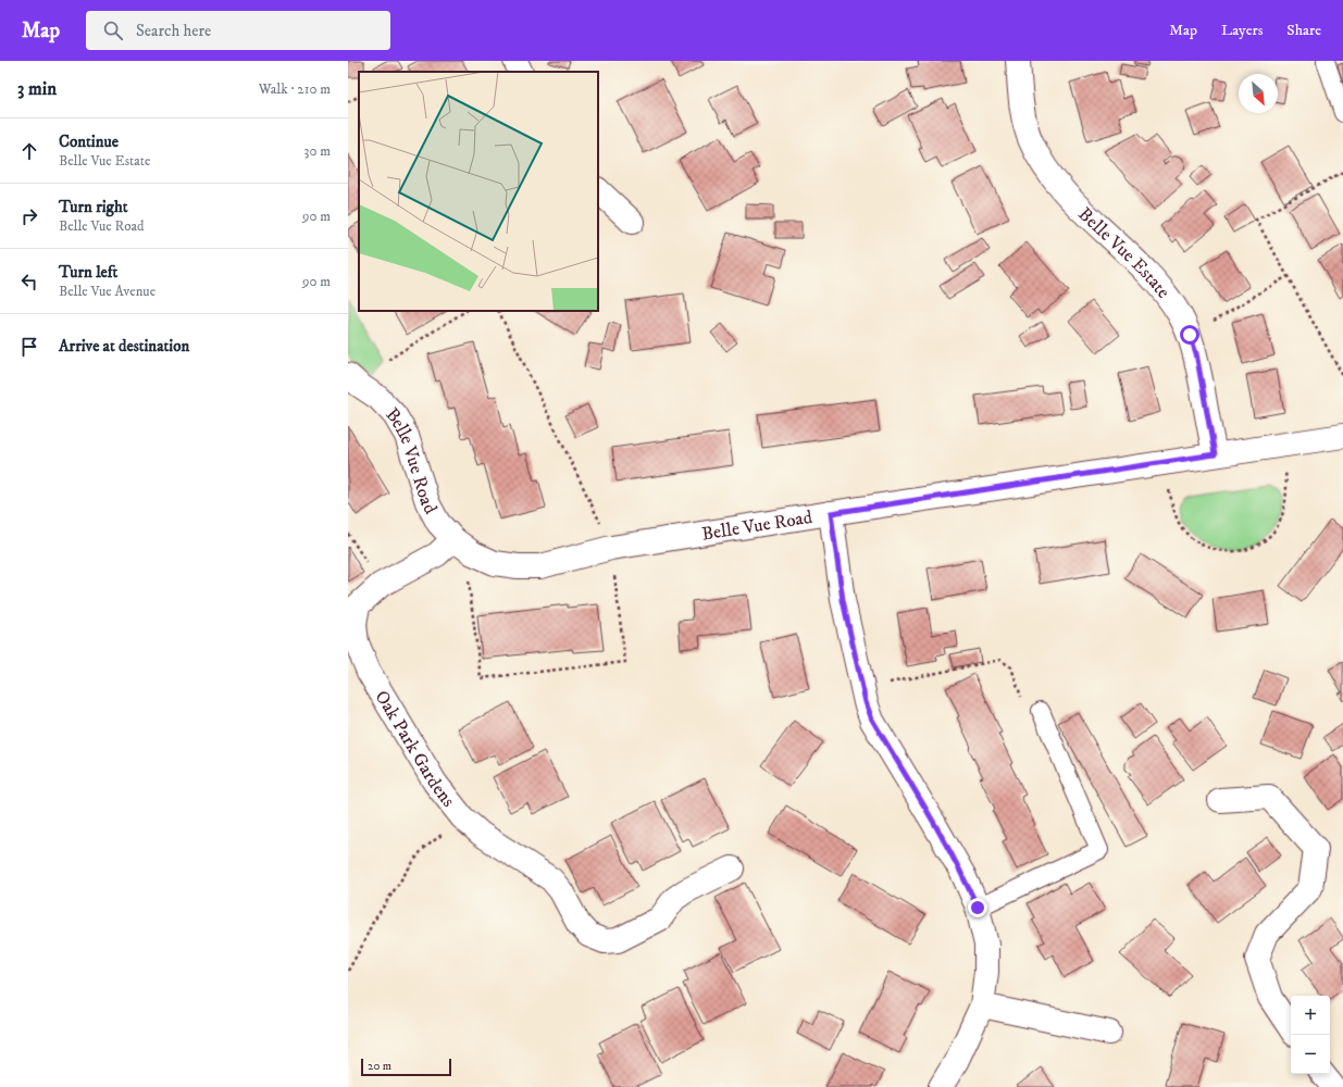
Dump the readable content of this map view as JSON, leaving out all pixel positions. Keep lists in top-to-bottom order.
{
  "streets": {
    "street": ["Belle Vue Estate", "Belle Vue Road", "Oak Park Gardens"]
  },
  "crossings": [
    ["Belle Vue Estate", "Belle Vue Road"],
    ["Belle Vue Road", "Oak Park Gardens"]
  ],
  "scale_bar": "20 m",
  "north": "bottom right",
  "page": {
    "header": "Map",
    "search": "Search here",
    "nav": ["Map", "Layers", "Share"],
    "heading": ["3 min", "Walk · 210 m"],
    "list": [
      ["Continue", "Belle Vue Estate", "30 m"],
      ["Turn right", "Belle Vue Road", "90 m"],
      ["Turn left", "Belle Vue Avenue", "90 m"],
      "Arrive at destination"
    ],
    "map_buttons": ["+", "−"],
    "scale": "20 m"
  }
}
